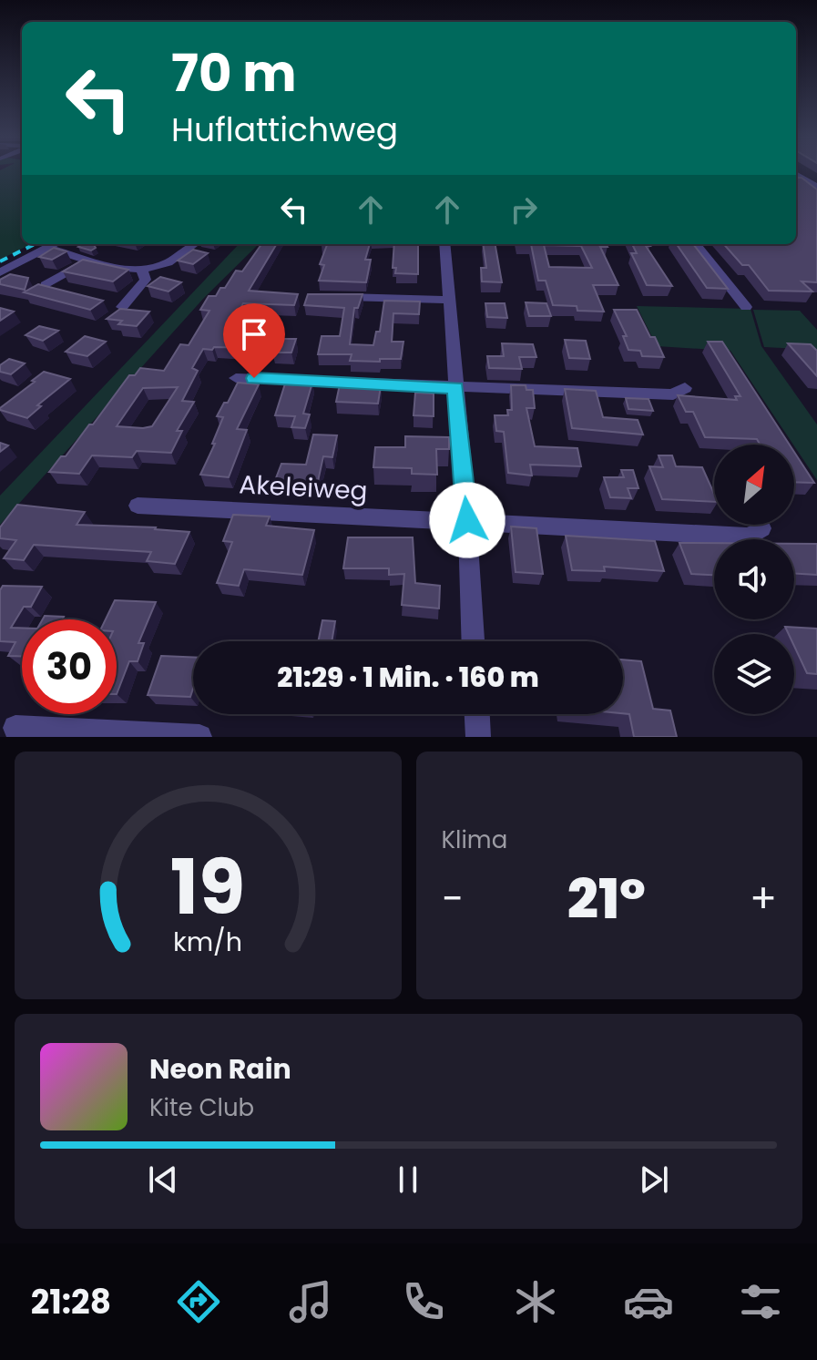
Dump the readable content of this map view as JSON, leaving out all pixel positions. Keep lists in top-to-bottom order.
{
  "streets": {
    "street": ["Akeleiweg"]
  },
  "north": "top right",
  "page": {
    "turn": ["70 m", "Huflattichweg"],
    "limit": "30",
    "trip": "21:29 · 1 Min. · 160 m",
    "tile": "Klima",
    "heat": ["−", "21°", "+"],
    "song": ["Neon Rain", "Kite Club"],
    "tabs": "21:28",
    "gauge": ["19", "km/h"]
  }
}
